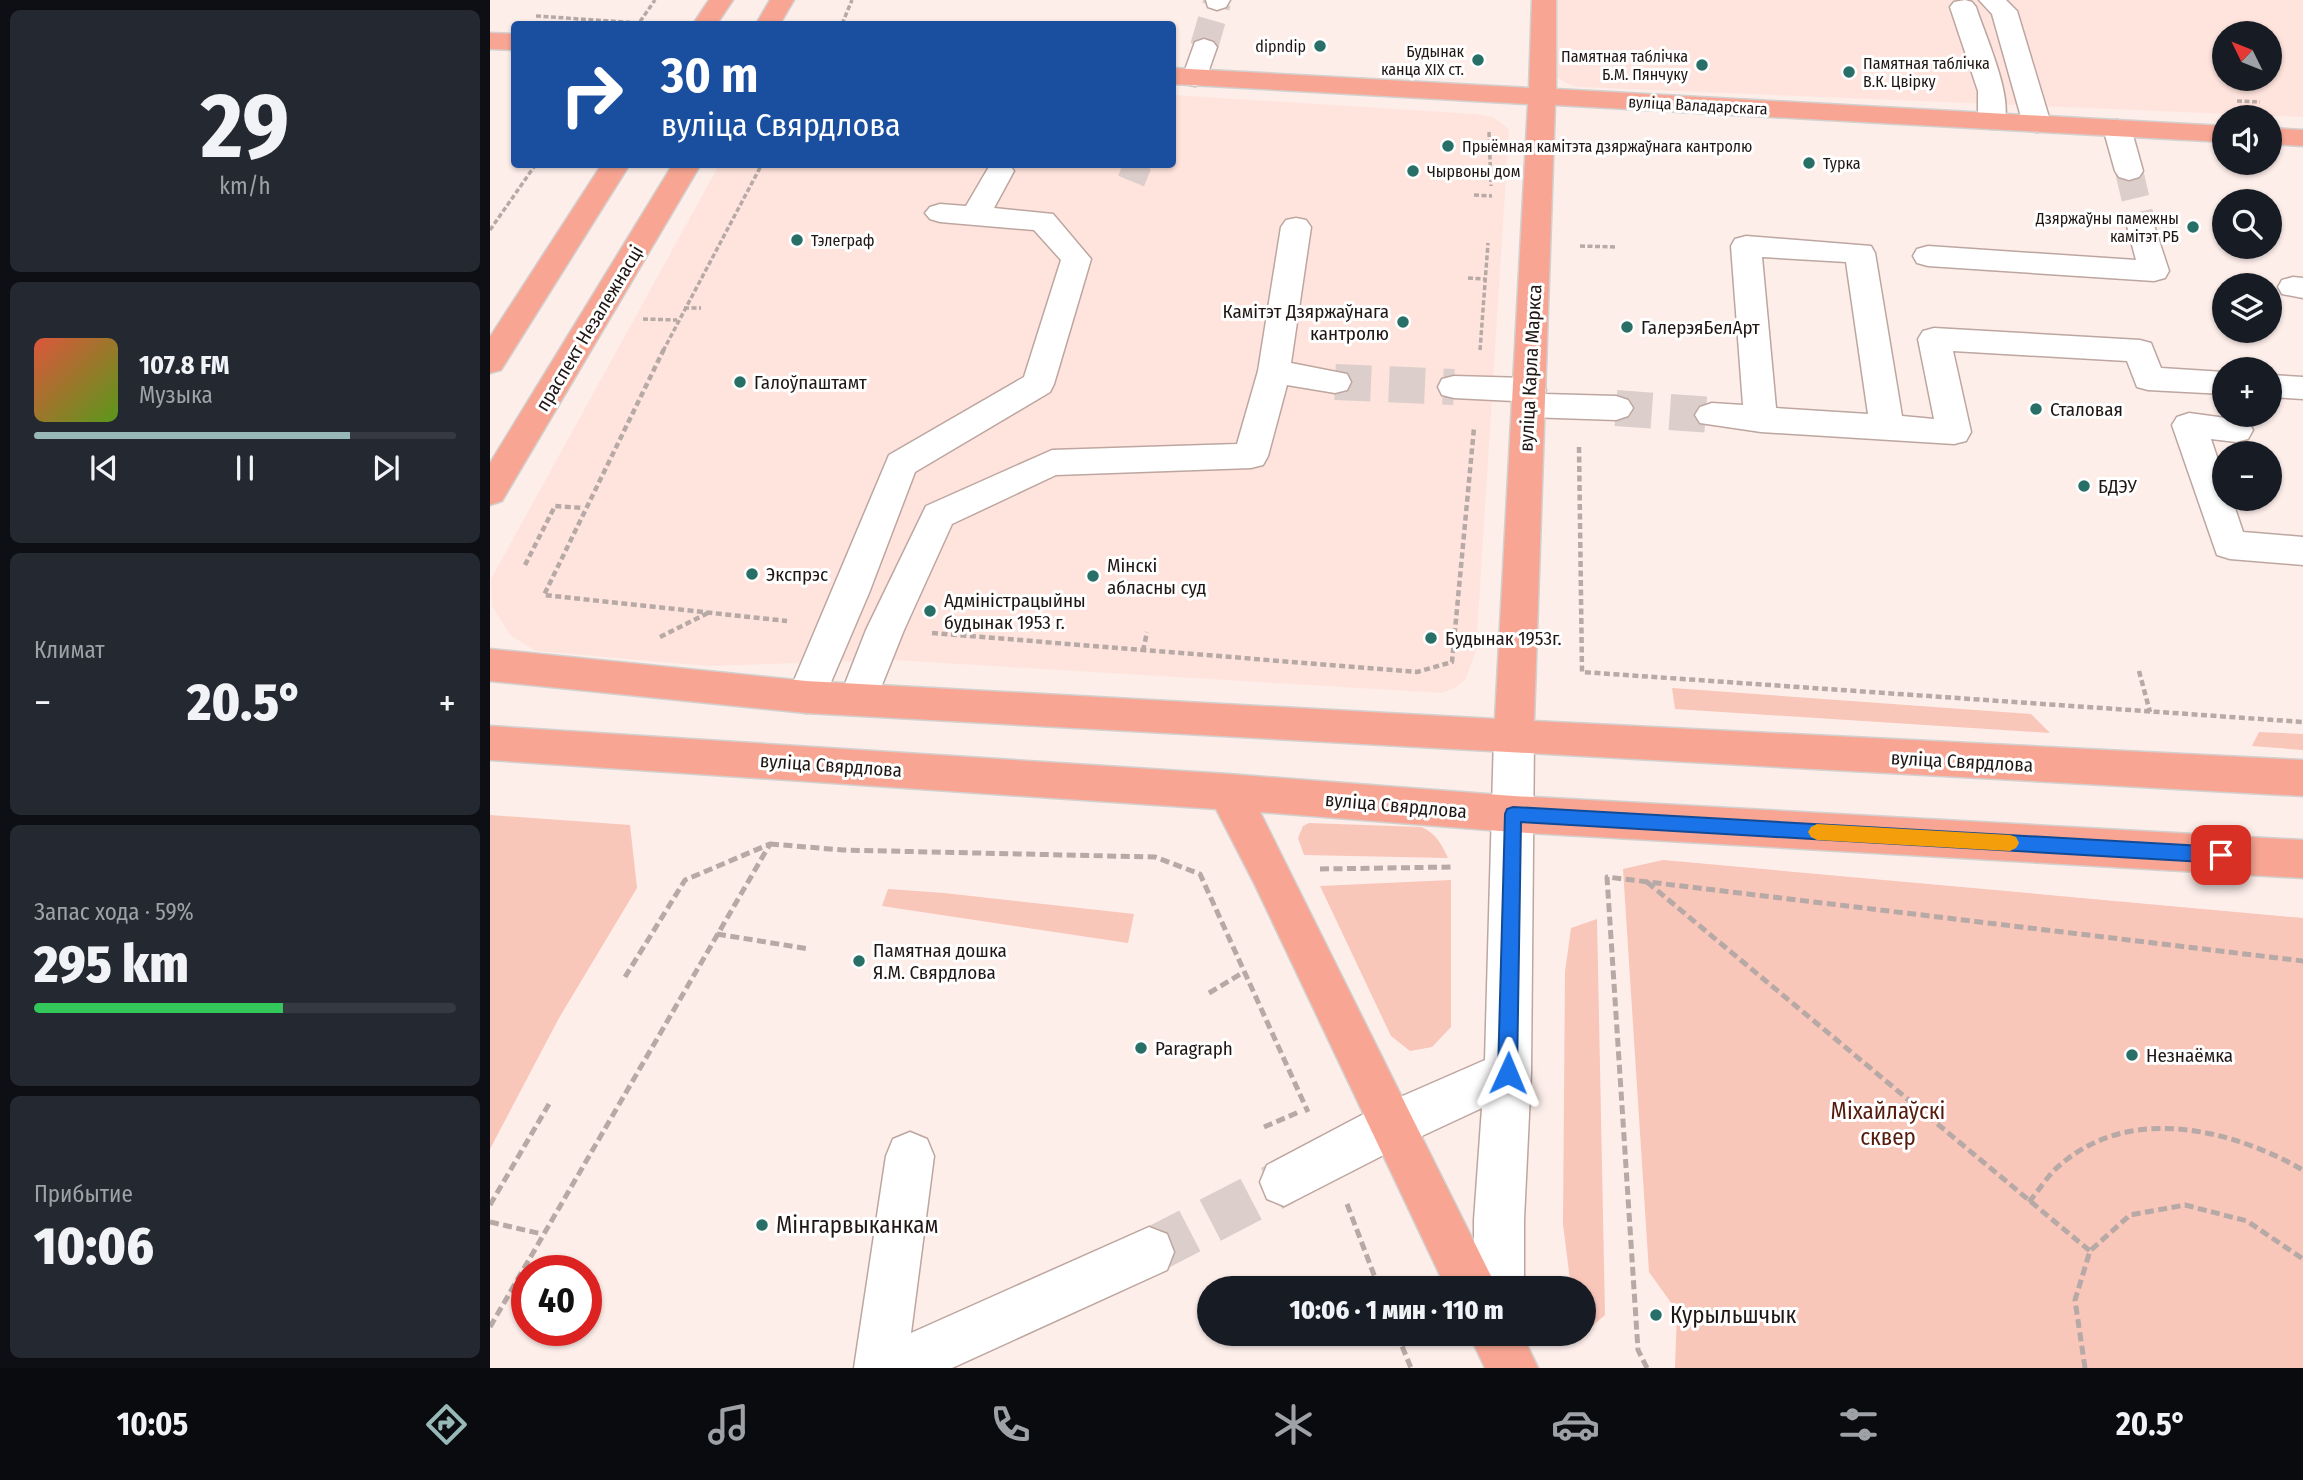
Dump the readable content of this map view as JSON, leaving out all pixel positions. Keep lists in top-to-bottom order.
{
  "streets": {
    "main road": [
      "вуліца Валадарскага",
      "праспект Незалежнасці",
      "вуліца Карла Маркса",
      "вуліца Свярдлова"
    ]
  },
  "crossings": [
    ["вуліца Валадарскага", "вуліца Карла Маркса"],
    ["вуліца Карла Маркса", "вуліца Свярдлова"]
  ],
  "parks": ["Міхайлаўскі сквер"],
  "places": [
    "dipndip",
    "Будынак канца ХІХ ст.",
    "Памятная таблічка Б.М. Пянчуку",
    "Памятная таблічка В.К. Цвірку",
    "Прыёмная камітэта дзяржаўнага кантролю",
    "Турка",
    "Чырвоны дом",
    "Дзяржаўны памежны камітэт РБ",
    "Тэлеграф",
    "Камітэт Дзяржаўнага кантролю",
    "ГалерэяБелАрт",
    "Галоўпаштамт",
    "Сталовая",
    "БДЭУ",
    "Экспрэс",
    "Мінскі абласны суд",
    "Адміністрацыйны будынак 1953 г.",
    "Будынак 1953г.",
    "Памятная дошка Я.М. Свярдлова",
    "Paragraph",
    "Незнаёмка",
    "Мінгарвыканкам",
    "Курыльшчык"
  ],
  "north": "top left",
  "page": {
    "tile": [
      ["29", "km/h"],
      "Климат",
      ["Запас хода · 59%", "295 km"],
      ["Прибытие", "10:06"]
    ],
    "map_buttons": ["+", "−"],
    "turn": ["30 m", "вуліца Свярдлова"],
    "song": ["107.8 FM", "Музыка"],
    "heat": ["−", "20.5°", "+"],
    "limit": "40",
    "trip": "10:06 · 1 мин · 110 m",
    "tabs": ["10:05", "20.5°"]
  }
}
